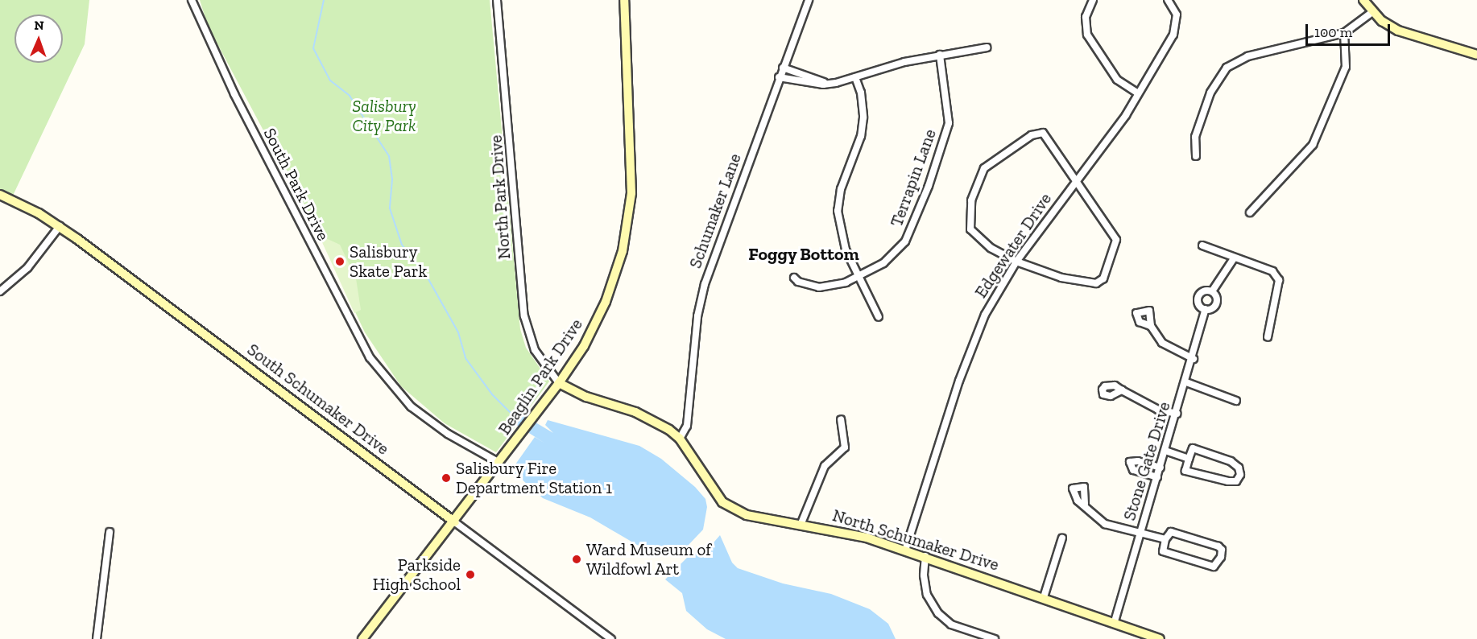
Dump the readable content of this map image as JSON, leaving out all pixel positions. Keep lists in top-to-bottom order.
{
  "streets": {
    "street": [
      "Terrapin Lane",
      "South Park Drive",
      "North Park Drive",
      "Schumaker Lane",
      "Edgewater Drive",
      "Beaglin Park Drive",
      "South Schumaker Drive",
      "Stone Gate Drive",
      "North Schumaker Drive"
    ]
  },
  "crossings": [
    ["South Park Drive", "Beaglin Park Drive"],
    ["North Park Drive", "Beaglin Park Drive"],
    ["North Park Drive", "North Schumaker Drive"],
    ["Schumaker Lane", "North Schumaker Drive"],
    ["Edgewater Drive", "North Schumaker Drive"],
    ["Beaglin Park Drive", "South Schumaker Drive"],
    ["Beaglin Park Drive", "North Schumaker Drive"],
    ["Stone Gate Drive", "North Schumaker Drive"]
  ],
  "districts": ["Foggy Bottom"],
  "parks": ["Salisbury City Park"],
  "places": [
    "Salisbury Skate Park",
    "Salisbury Fire Department Station 1",
    "Ward Museum of Wildfowl Art",
    "Parkside High School"
  ],
  "scale_bar": "100 m",
  "north": "top"
}
